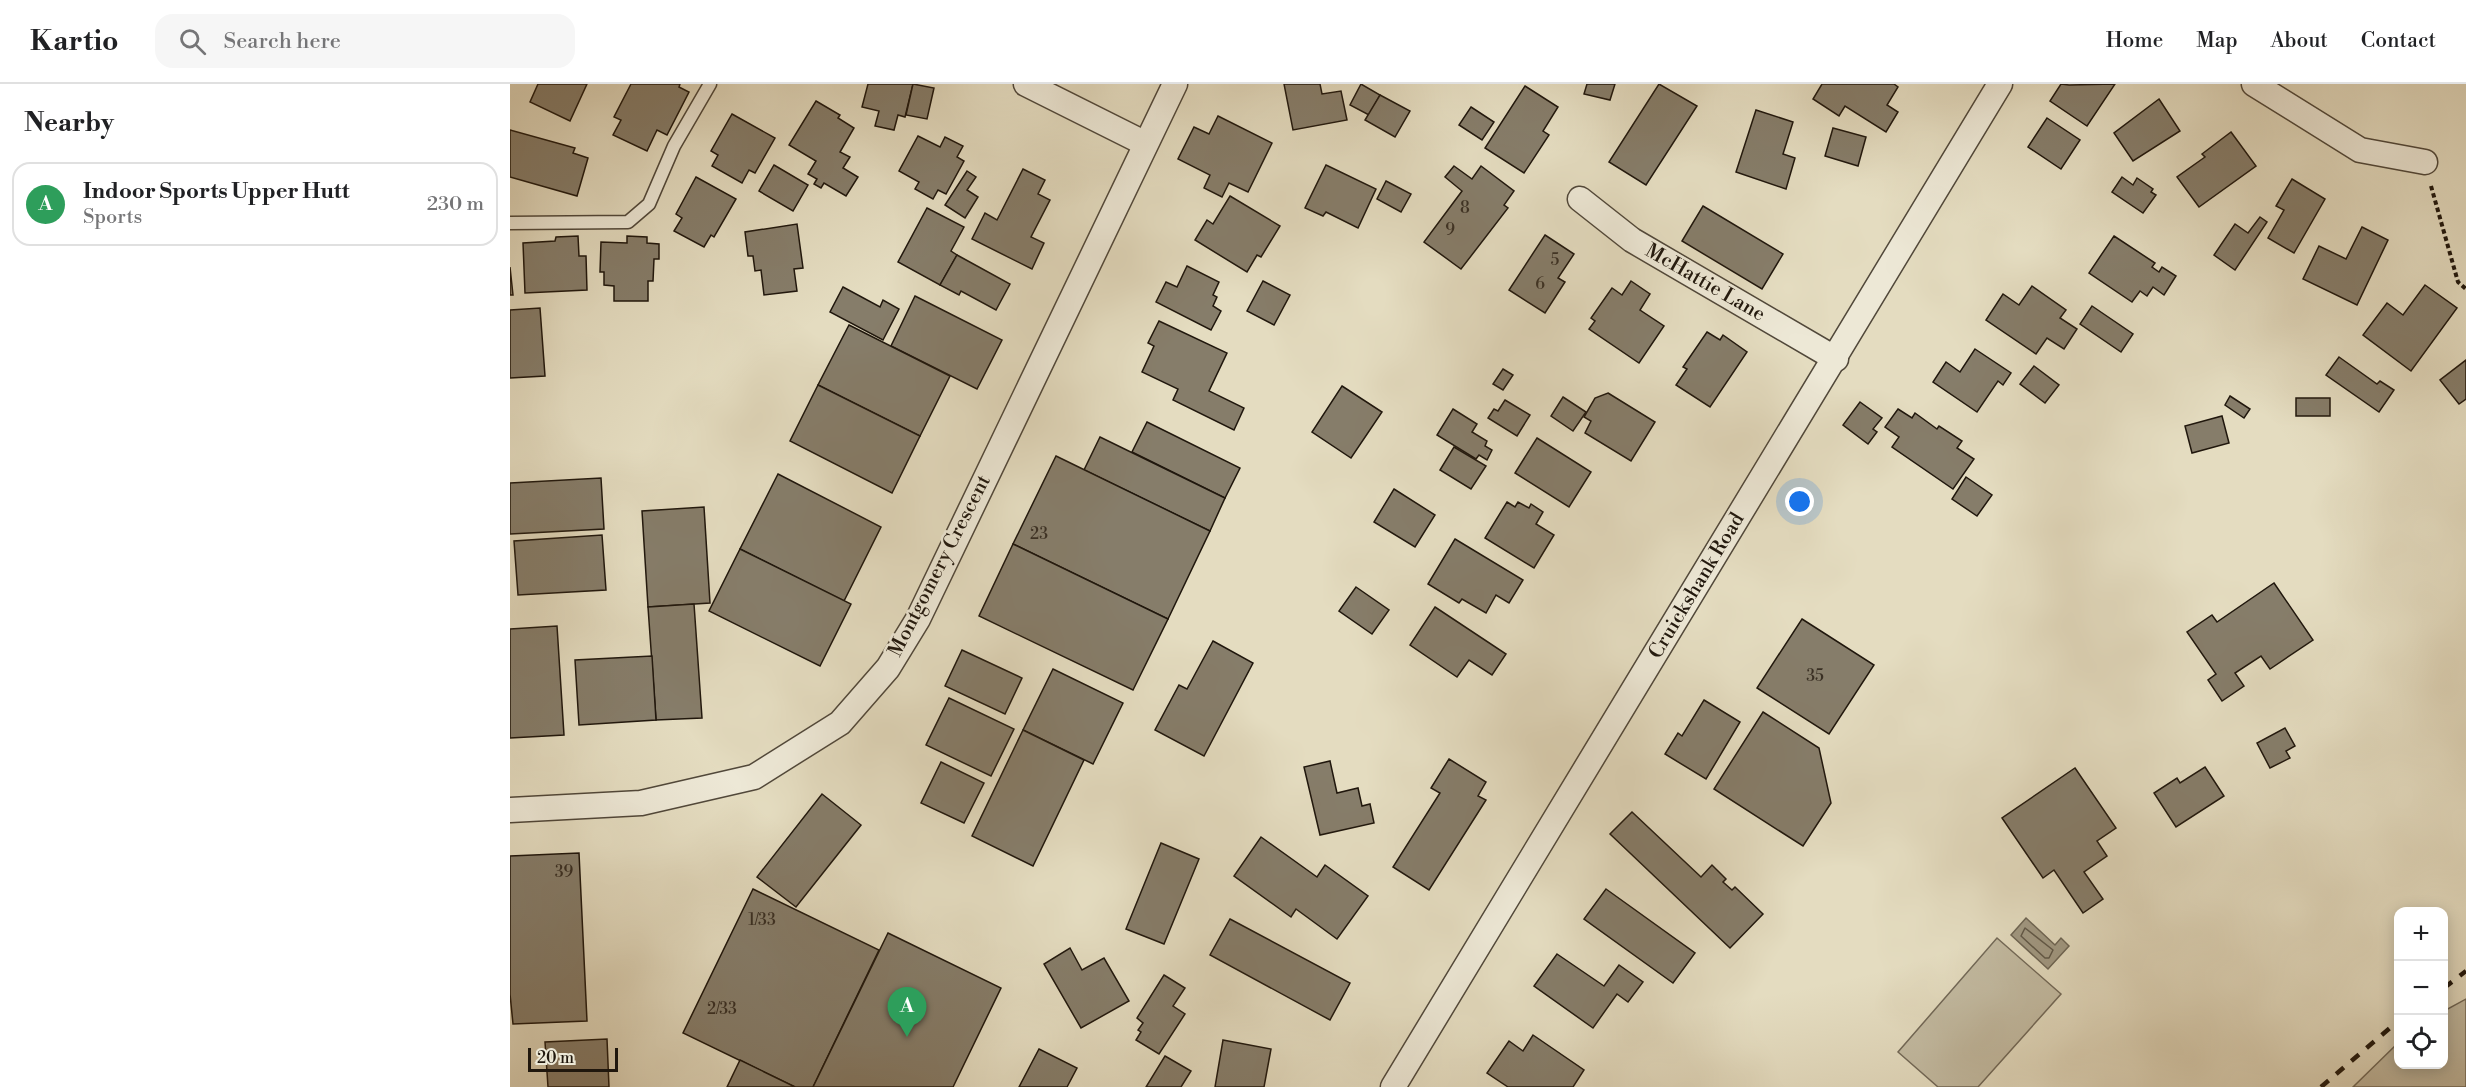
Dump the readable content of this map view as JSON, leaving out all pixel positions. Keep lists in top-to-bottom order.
{
  "streets": {
    "street": ["McHattie Lane", "Montgomery Crescent", "Cruickshank Road"]
  },
  "crossings": [
    ["McHattie Lane", "Cruickshank Road"]
  ],
  "house_numbers": [
    "8",
    "9",
    "5",
    "6",
    "23",
    "35",
    "39",
    "1/33",
    "2/33"
  ],
  "scale_bar": "20 m",
  "page": {
    "header": "Kartio",
    "search": "Search here",
    "nav": [
      "Home",
      "Map",
      "About",
      "Contact"
    ],
    "heading": "Nearby",
    "list": [
      {
        "mark": "A",
        "name": "Indoor Sports Upper Hutt",
        "note": "Sports",
        "value": "230 m"
      }
    ],
    "map_buttons": ["+", "−"],
    "pins": "A",
    "scale": "20 m"
  }
}
